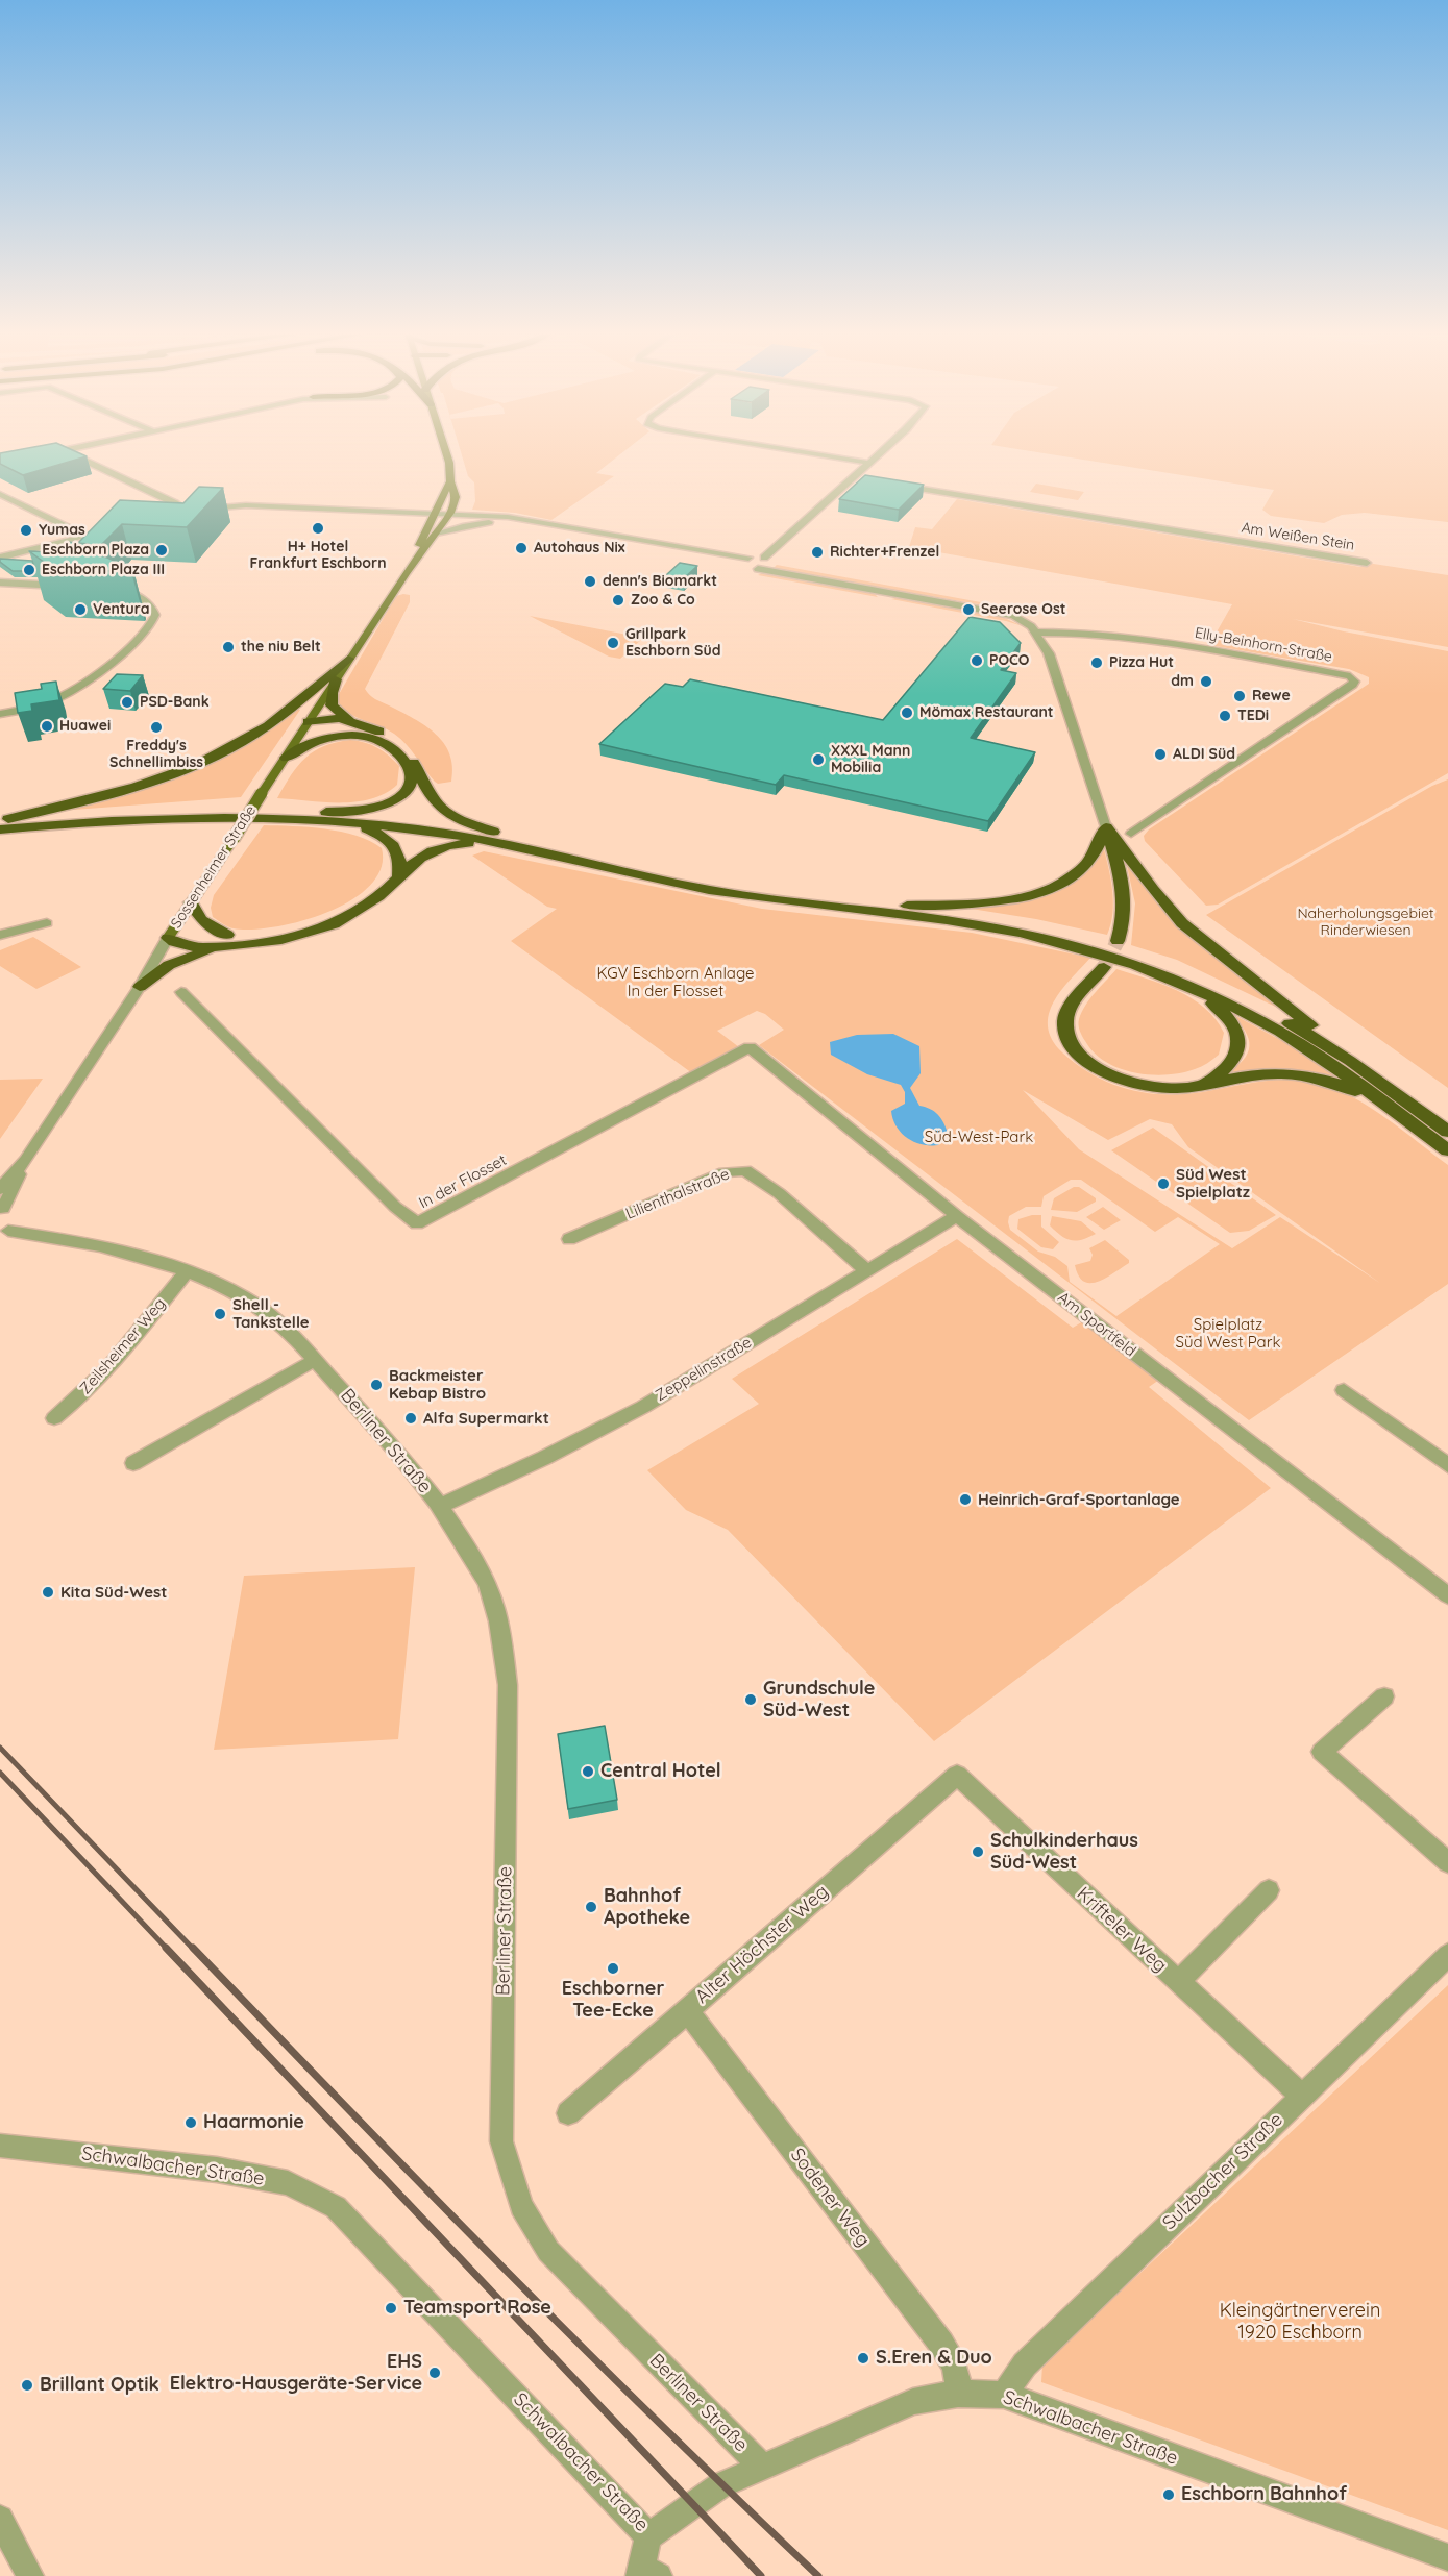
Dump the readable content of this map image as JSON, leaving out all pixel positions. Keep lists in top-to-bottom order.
{
  "streets": {
    "main road": ["Sossenheimer Straße"],
    "street": [
      "Am Weißen Stein",
      "Elly-Beinhorn-Straße",
      "In der Flosset",
      "Lilienthalstraße",
      "Am Sportfeld",
      "Zeilsheimer Weg",
      "Zeppelinstraße",
      "Berliner Straße",
      "Krifteler Weg",
      "Alter Höchster Weg",
      "Schwalbacher Straße",
      "Sulzbacher Straße",
      "Sodener Weg"
    ]
  },
  "crossings": [
    ["Elly-Beinhorn-Straße", "Sossenheimer Straße"],
    ["Sossenheimer Straße", "Berliner Straße"],
    ["In der Flosset", "Am Sportfeld"],
    ["Lilienthalstraße", "Zeppelinstraße"],
    ["Am Sportfeld", "Zeppelinstraße"],
    ["Zeilsheimer Weg", "Berliner Straße"],
    ["Zeppelinstraße", "Berliner Straße"],
    ["Berliner Straße", "Schwalbacher Straße"],
    ["Krifteler Weg", "Alter Höchster Weg"],
    ["Krifteler Weg", "Sulzbacher Straße"],
    ["Alter Höchster Weg", "Sodener Weg"],
    ["Schwalbacher Straße", "Sulzbacher Straße"],
    ["Schwalbacher Straße", "Sodener Weg"]
  ],
  "parks": [
    "Naherholungsgebiet Rinderwiesen",
    "KGV Eschborn Anlage In der Flosset",
    "Süd-West-Park",
    "Spielplatz Süd West Park",
    "Kleingärtnerverein 1920 Eschborn"
  ],
  "places": [
    "H+ Hotel Frankfurt Eschborn",
    "Yumas",
    "Autohaus Nix",
    "Eschborn Plaza",
    "Richter+Frenzel",
    "Eschborn Plaza III",
    "denn's Biomarkt",
    "Zoo & Co",
    "Ventura",
    "Seerose Ost",
    "Grillpark Eschborn Süd",
    "the niu Belt",
    "POCO",
    "Pizza Hut",
    "dm",
    "Rewe",
    "PSD-Bank",
    "Mömax Restaurant",
    "TEDi",
    "Huawei",
    "Freddy's Schnellimbiss",
    "ALDI Süd",
    "XXXL Mann Mobilia",
    "Süd West Spielplatz",
    "Shell - Tankstelle",
    "Backmeister Kebap Bistro",
    "Alfa Supermarkt",
    "Heinrich-Graf-Sportanlage",
    "Kita Süd-West",
    "Grundschule Süd-West",
    "Central Hotel",
    "Schulkinderhaus Süd-West",
    "Bahnhof Apotheke",
    "Eschborner Tee-Ecke",
    "Haarmonie",
    "Teamsport Rose",
    "S.Eren & Duo",
    "EHS Elektro-Hausgeräte-Service",
    "Brillant Optik",
    "Eschborn Bahnhof"
  ]
}
